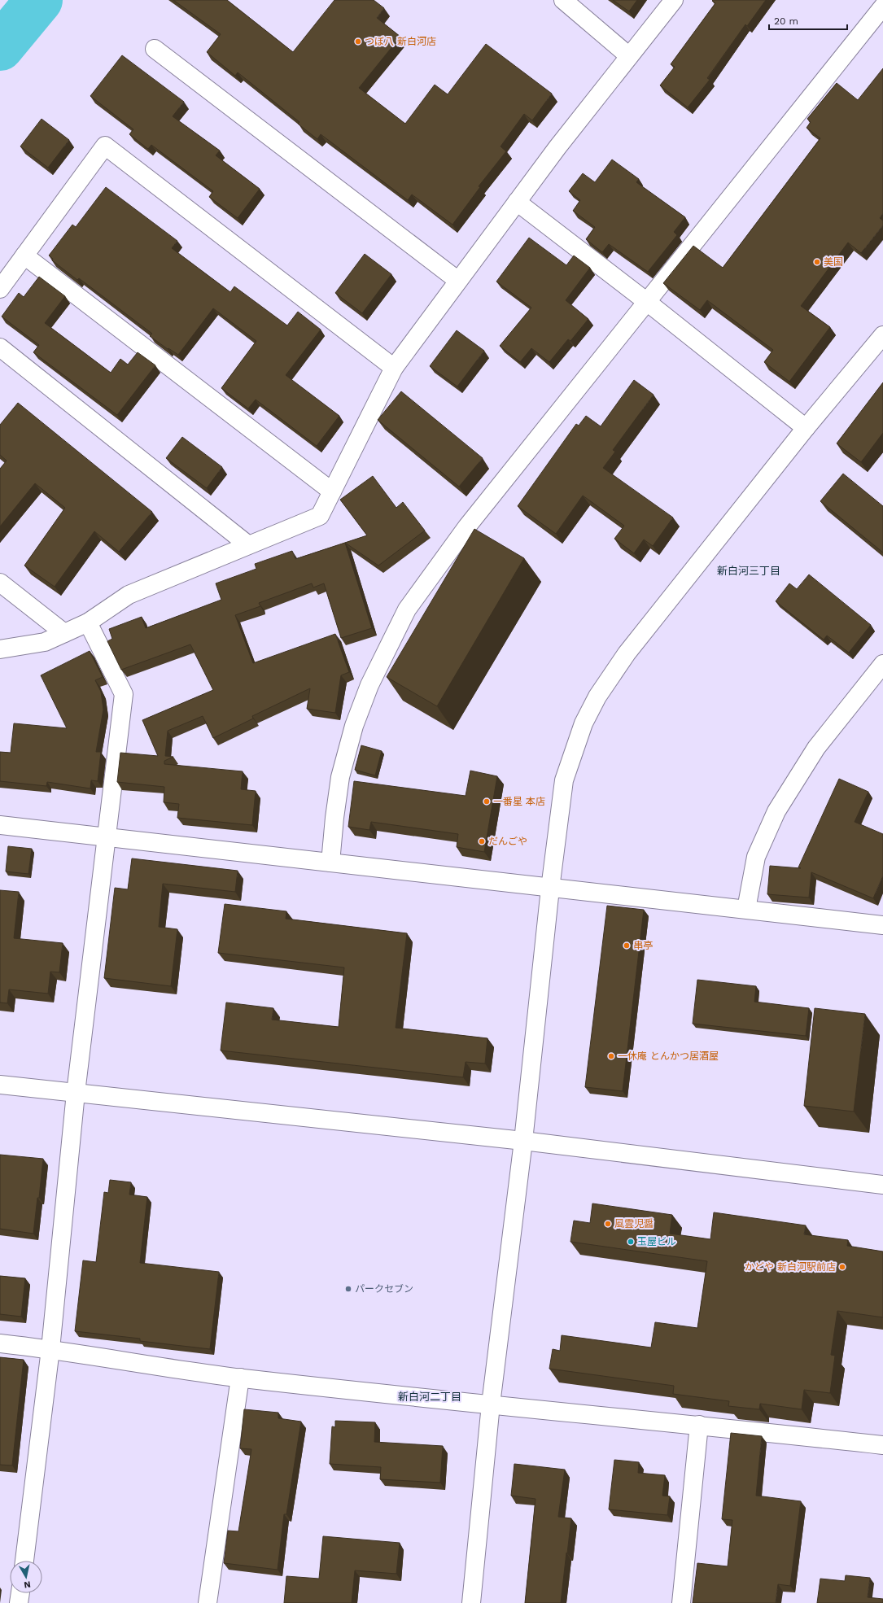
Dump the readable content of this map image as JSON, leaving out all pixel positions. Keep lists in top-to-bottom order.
{
  "districts": ["新白河三丁目", "新白河二丁目"],
  "places": [
    "つぼ八 新白河店",
    "美国",
    "一番星 本店",
    "だんごや",
    "串亭",
    "一休庵 とんかつ居酒屋",
    "風雲児醤",
    "玉屋ビル",
    "かどや 新白河駅前店",
    "パークセブン"
  ],
  "scale_bar": "20 m",
  "north": "bottom"
}
